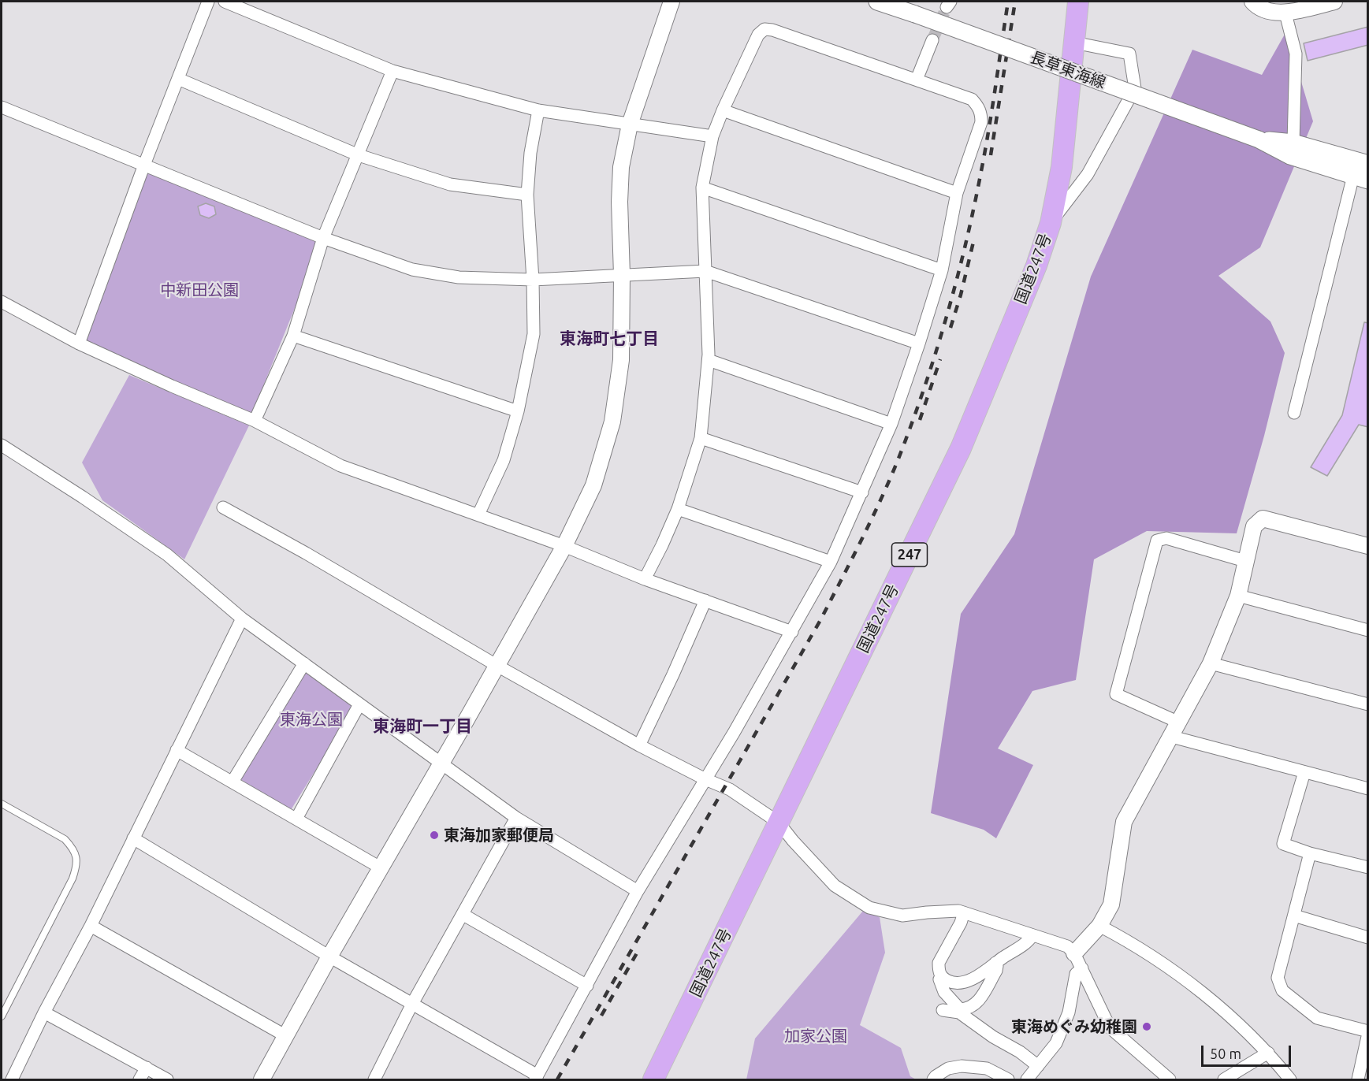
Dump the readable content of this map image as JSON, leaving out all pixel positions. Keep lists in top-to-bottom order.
{
  "streets": {
    "highway": ["国道247号", "247"],
    "main road": ["長草東海線"]
  },
  "districts": ["東海町七丁目", "東海町一丁目"],
  "parks": ["中新田公園", "東海公園", "加家公園"],
  "places": ["東海加家郵便局", "東海めぐみ幼稚園"],
  "scale_bar": "50 m"
}
